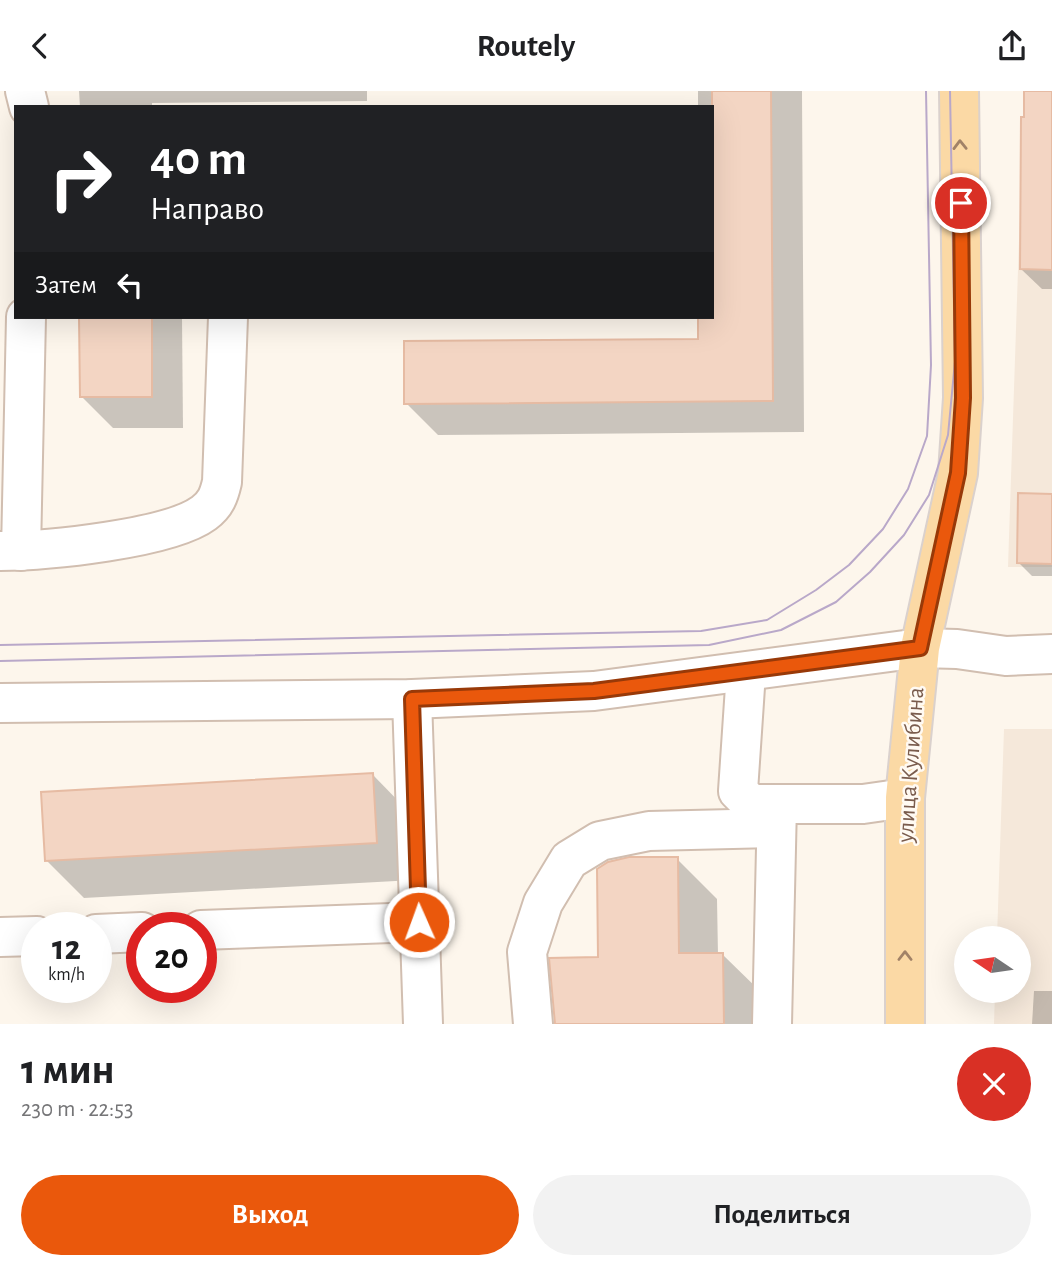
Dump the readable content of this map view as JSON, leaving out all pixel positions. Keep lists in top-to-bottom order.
{
  "streets": {
    "main road": ["улица Кулибина"]
  },
  "one_way": ["улица Кулибина"],
  "north": "left",
  "page": {
    "header": "Routely",
    "turn": ["40 m", "Направо"],
    "then": "Затем",
    "speed": "12 km/h",
    "limit": "20",
    "heading": ["1 мин", "230 m · 22:53"],
    "buttons": ["Выход", "Поделиться"]
  }
}
